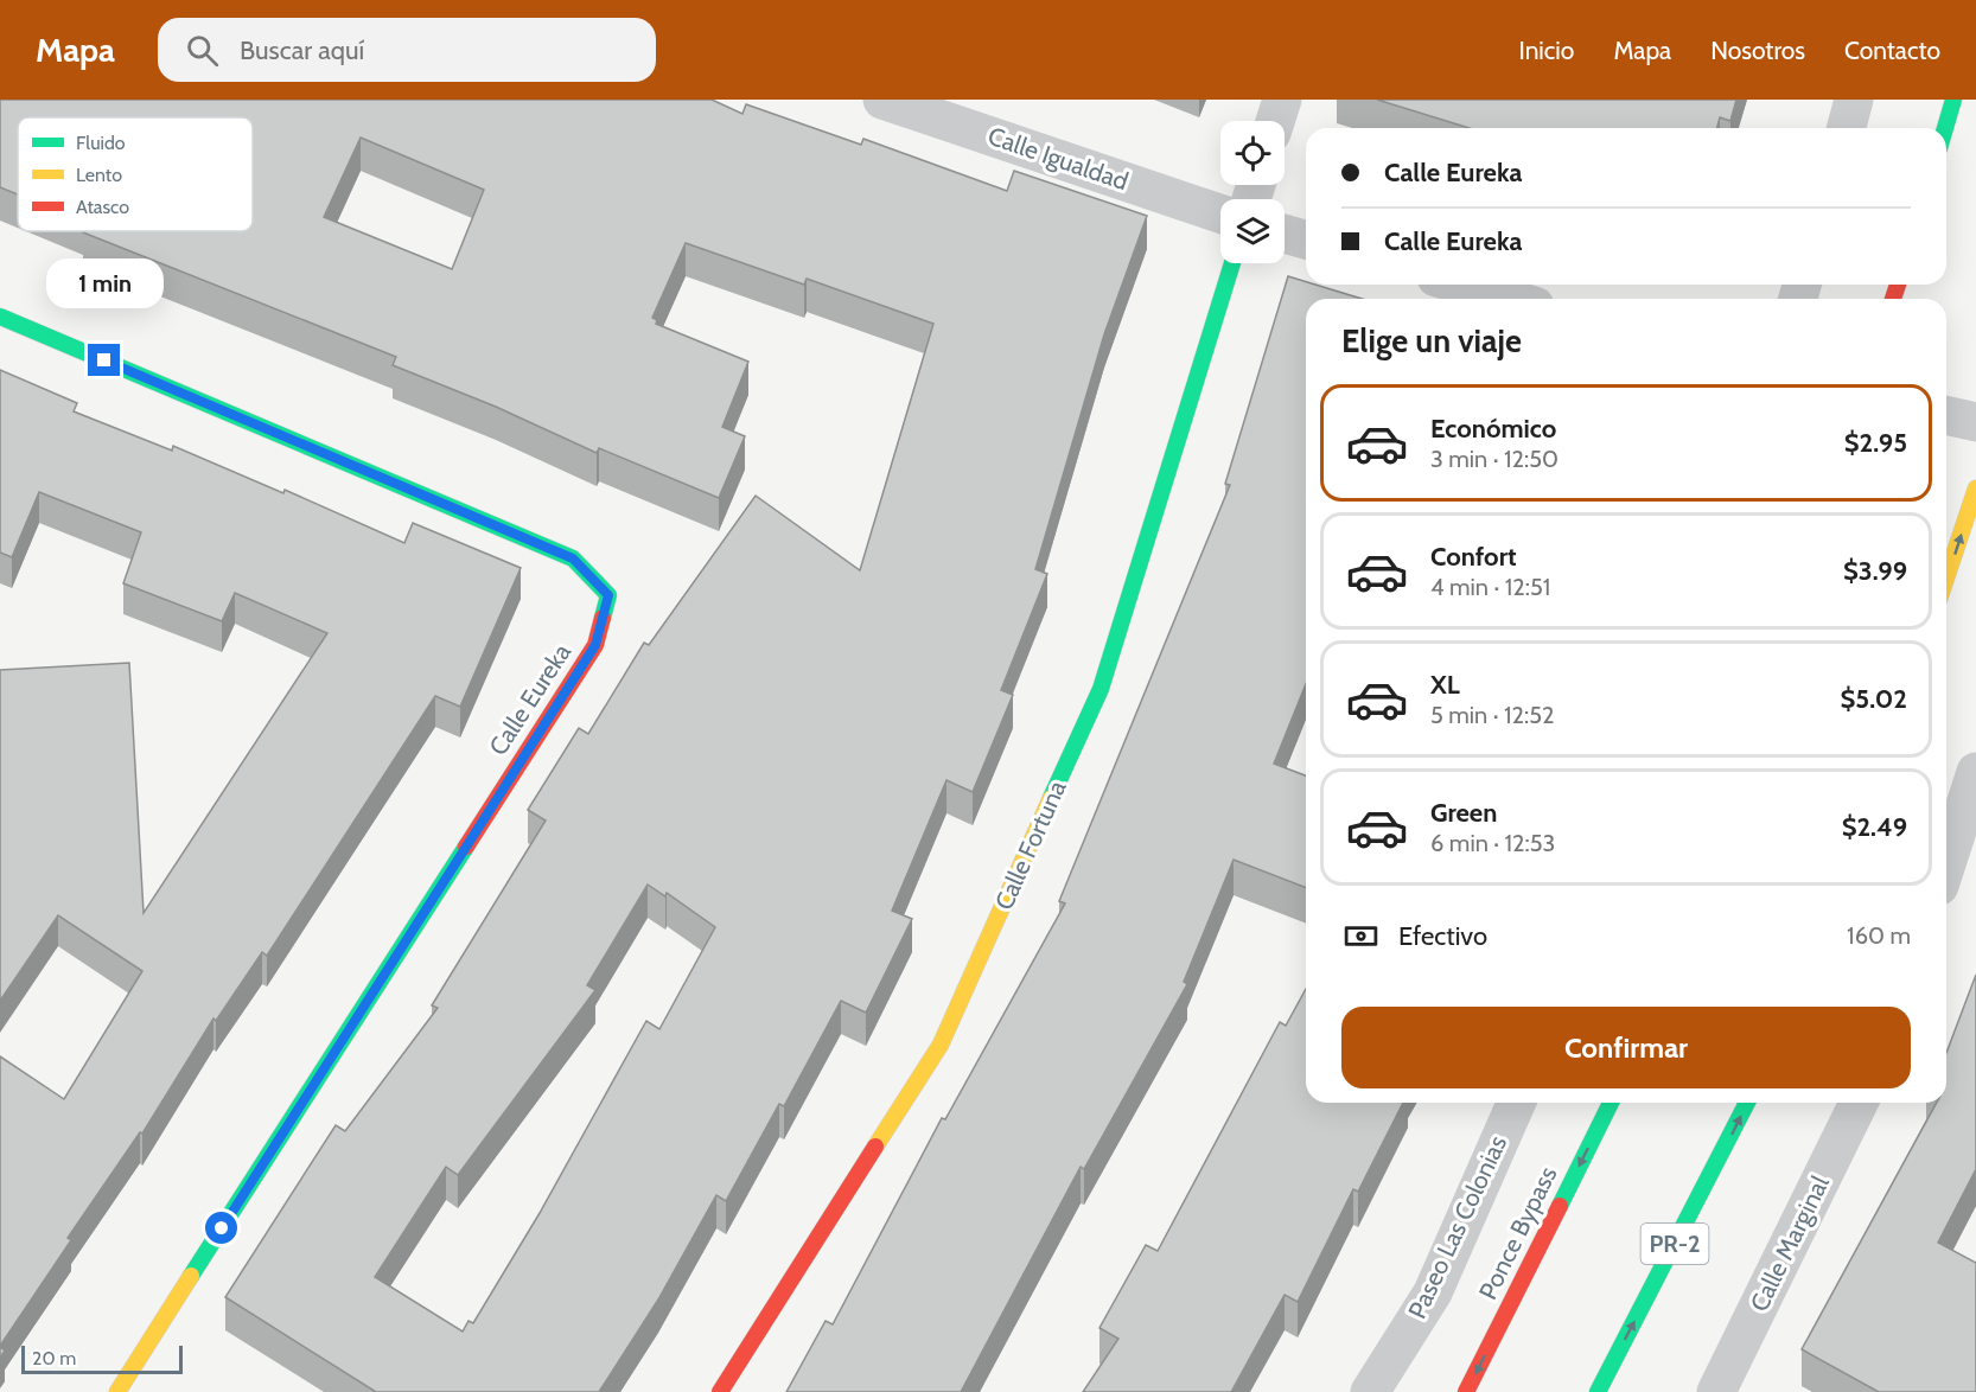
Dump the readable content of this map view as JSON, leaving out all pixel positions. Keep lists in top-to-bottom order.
{
  "streets": {
    "main road": [
      "Calle Eureka",
      "Calle Fortuna",
      "Ponce Bypass",
      "PR-2"
    ],
    "street": ["Calle Igualdad", "Paseo Las Colonias", "Calle Marginal"]
  },
  "legend": ["Fluido", "Lento", "Atasco"],
  "scale_bar": "20 m",
  "page": {
    "header": "Mapa",
    "search": "Buscar aquí",
    "nav": [
      "Inicio",
      "Mapa",
      "Nosotros",
      "Contacto"
    ],
    "banner": ["Calle Eureka", "Calle Eureka"],
    "bubble": "1 min",
    "heading": "Elige un viaje",
    "list": [
      {
        "name": "Económico",
        "note": "3 min · 12:50",
        "value": "$2.95"
      },
      {
        "name": "Confort",
        "note": "4 min · 12:51",
        "value": "$3.99"
      },
      {
        "name": "XL",
        "note": "5 min · 12:52",
        "value": "$5.02"
      },
      {
        "name": "Green",
        "note": "6 min · 12:53",
        "value": "$2.49"
      }
    ],
    "pay": ["Efectivo", "160 m"],
    "buttons": "Confirmar",
    "scale": "20 m"
  }
}
